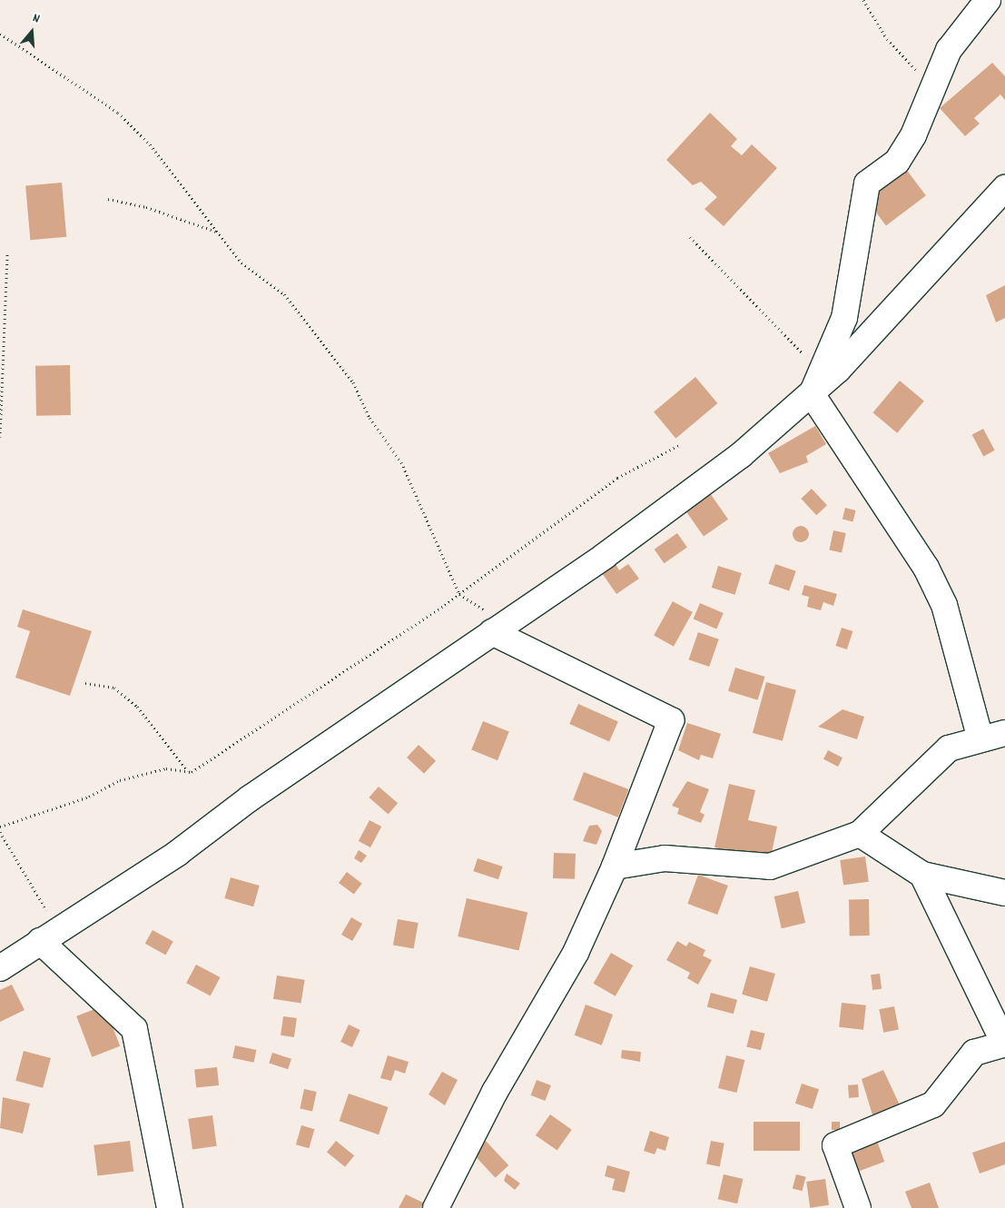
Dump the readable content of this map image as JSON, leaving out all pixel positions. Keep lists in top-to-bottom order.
{
  "north": "top"
}
